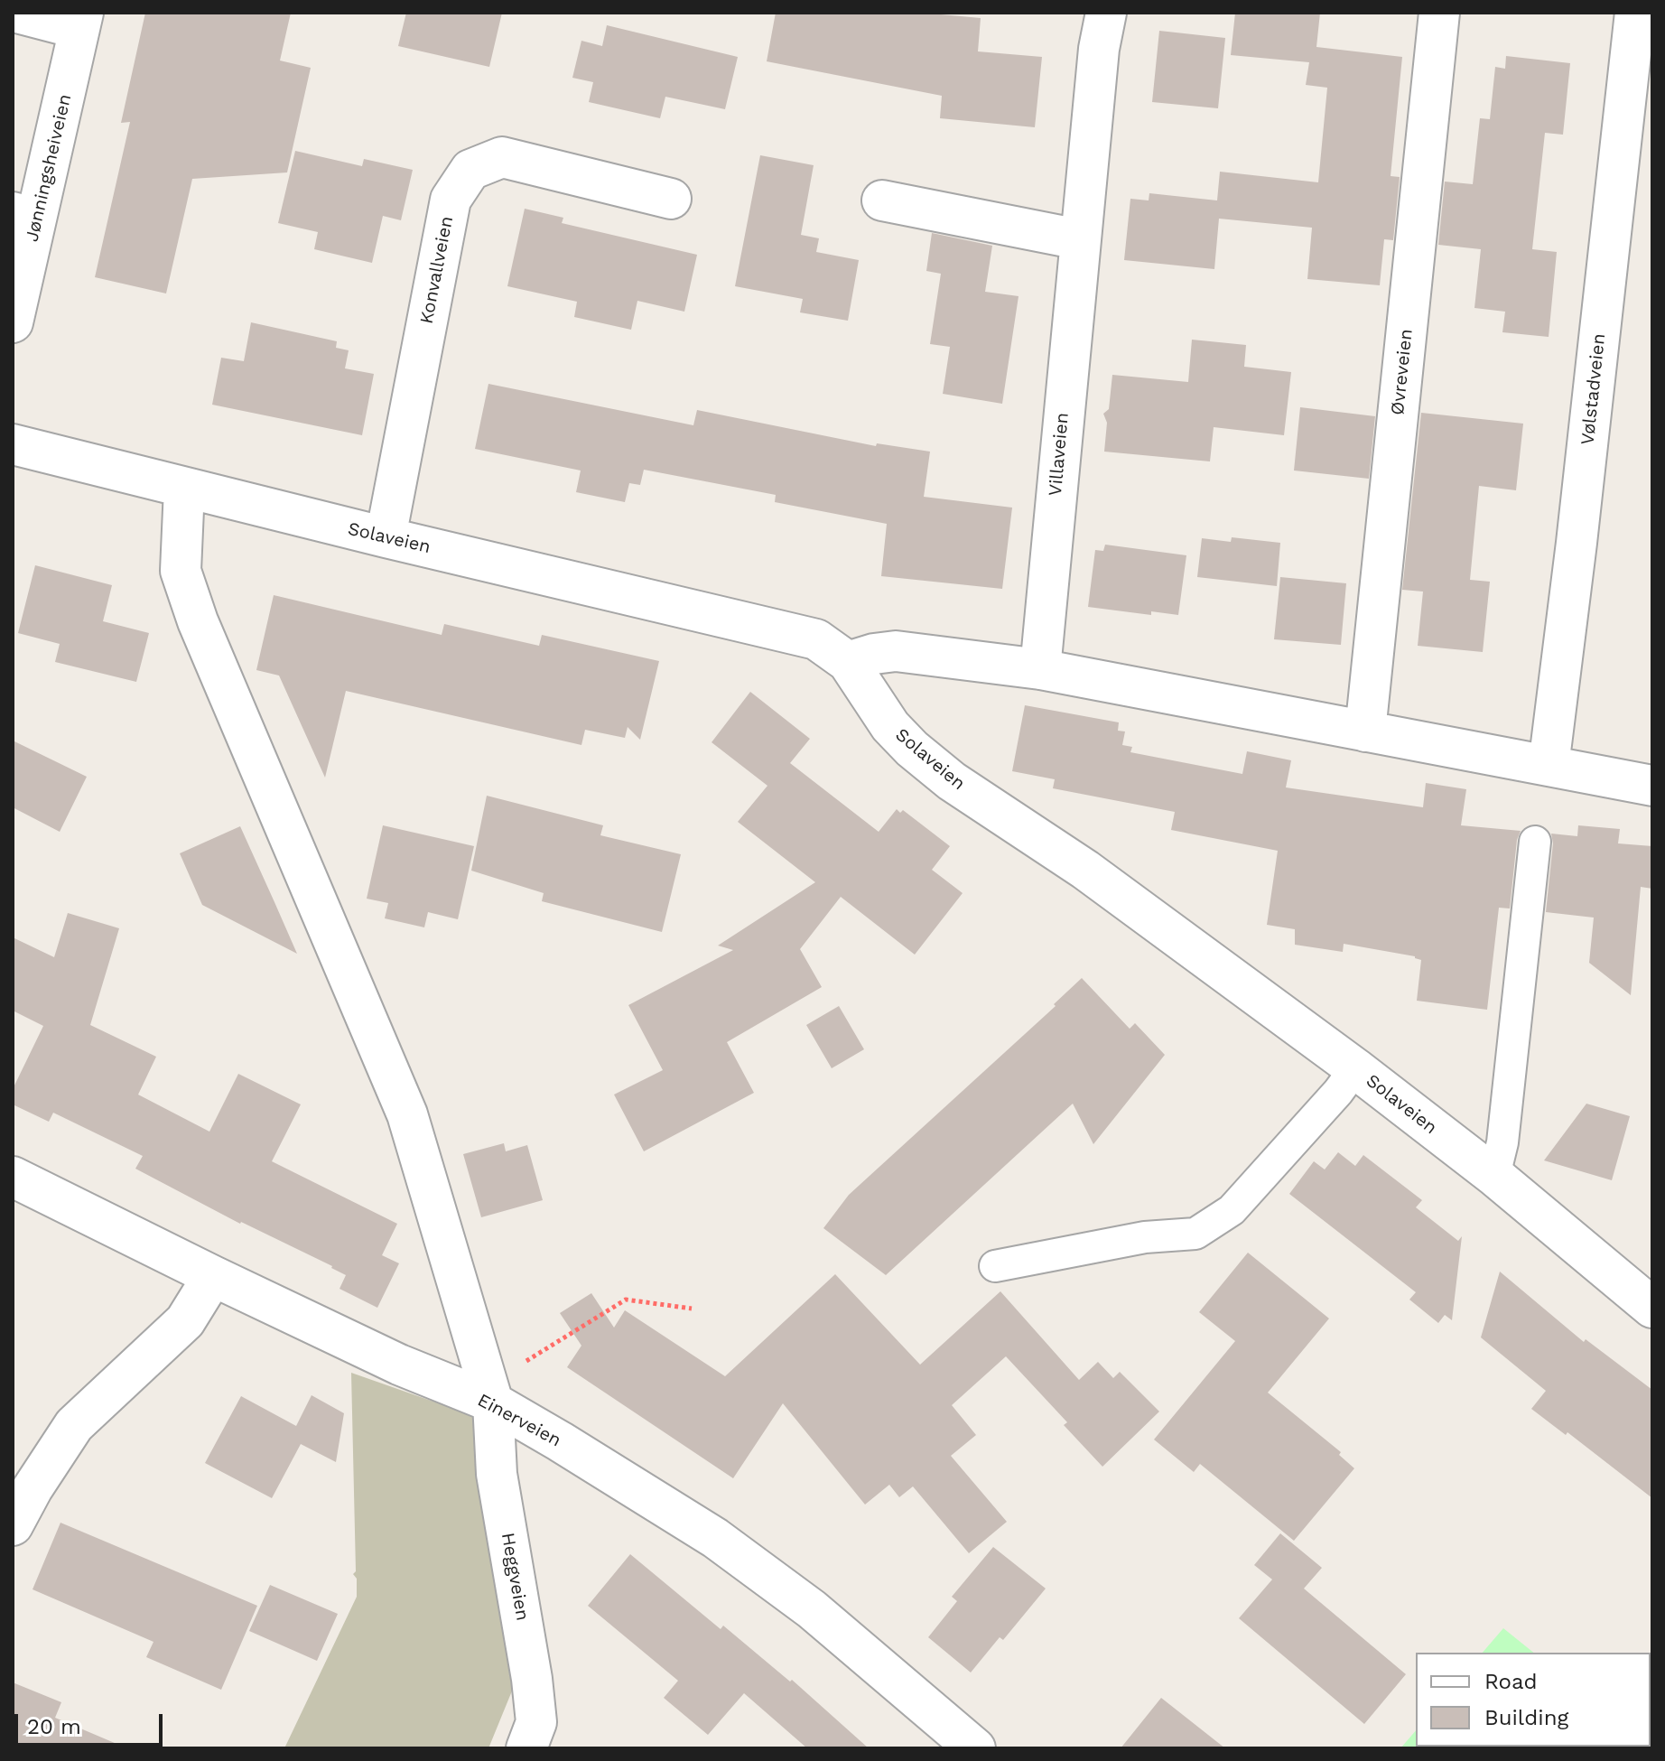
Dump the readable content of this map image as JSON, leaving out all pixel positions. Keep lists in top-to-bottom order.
{
  "streets": {
    "street": [
      "Jønningsheiveien",
      "Konvallveien",
      "Øvreveien",
      "Vølstadveien",
      "Villaveien",
      "Solaveien",
      "Einerveien",
      "Heggveien"
    ]
  },
  "crossings": [
    ["Konvallveien", "Solaveien"],
    ["Solaveien", "Heggveien"],
    ["Einerveien", "Heggveien"]
  ],
  "legend": ["Road", "Building"],
  "scale_bar": "20 m"
}
